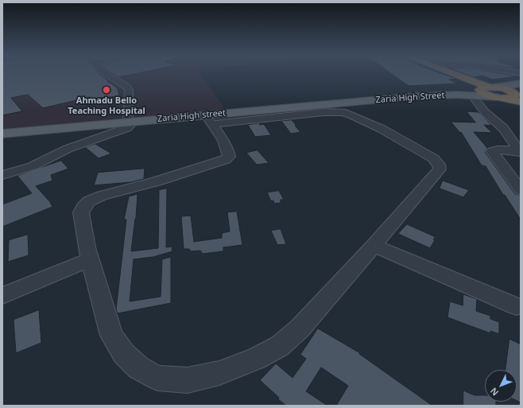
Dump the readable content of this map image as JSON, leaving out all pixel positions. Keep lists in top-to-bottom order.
{
  "streets": {
    "main road": ["Zaria High Street", "Zaria High street"]
  },
  "crossings": [
    ["Zaria High Street", "Zaria High street"]
  ],
  "places": ["Ahmadu Bello Teaching Hospital"],
  "north": "bottom left"
}
